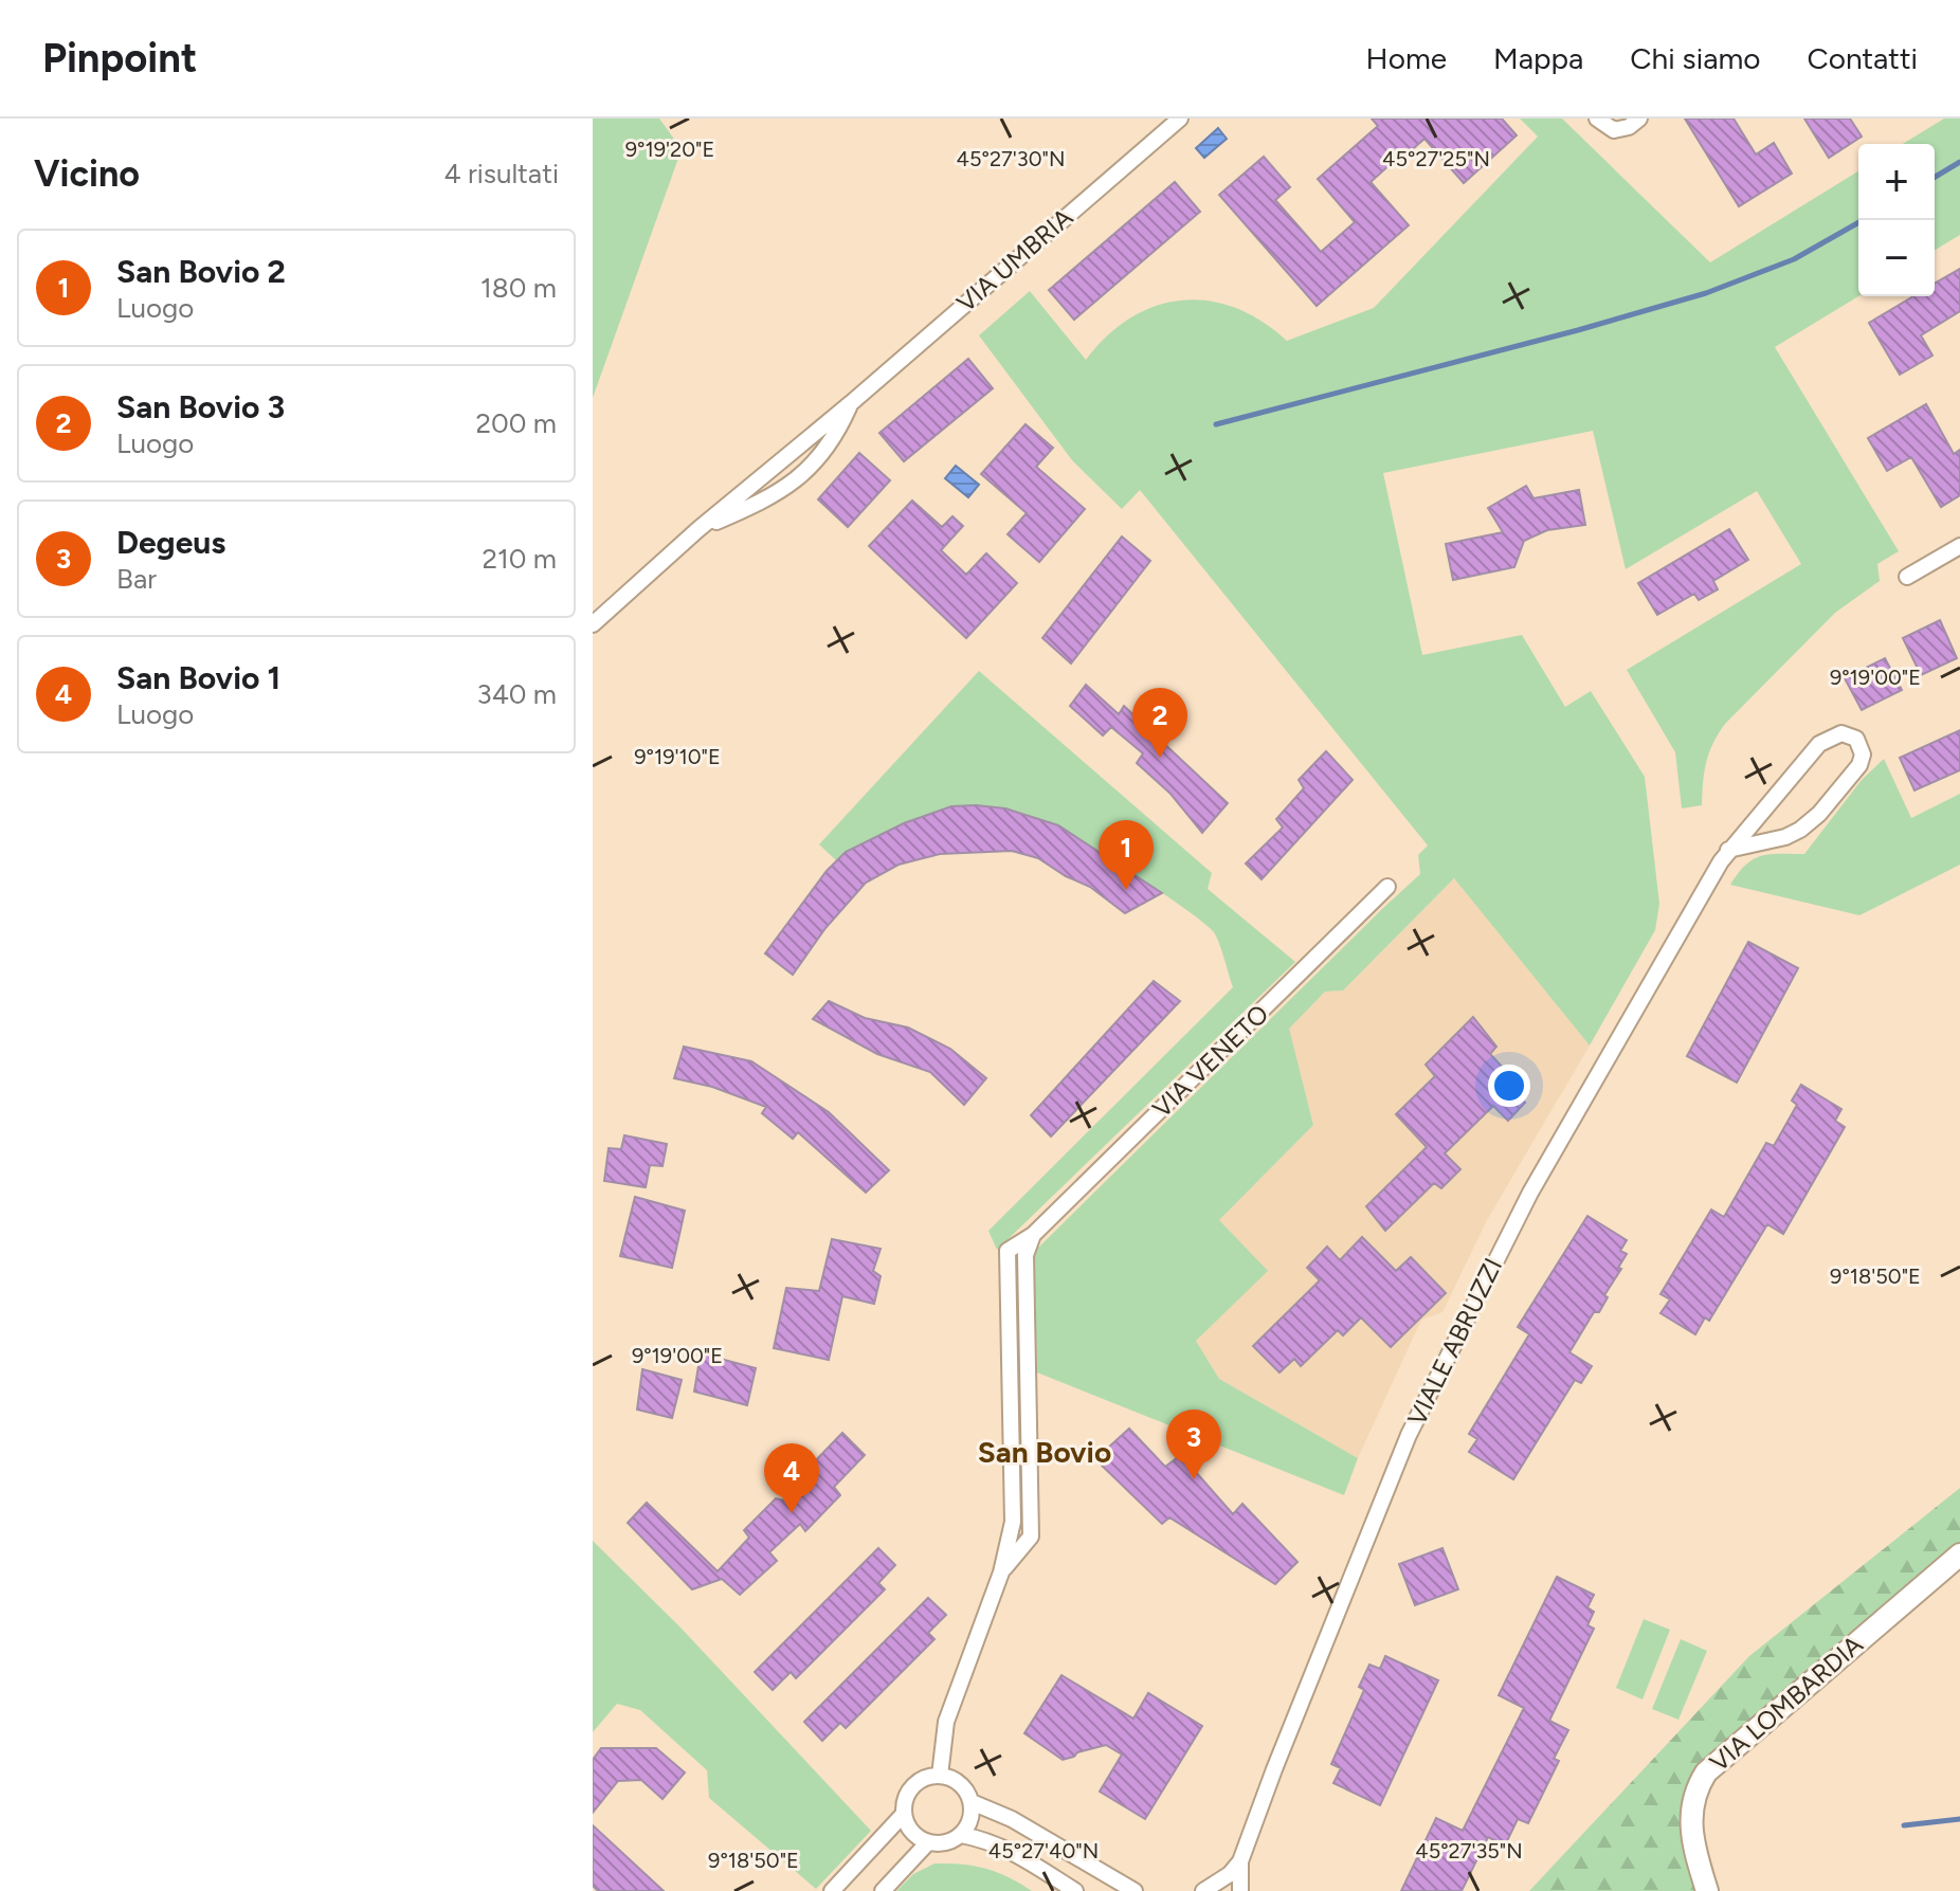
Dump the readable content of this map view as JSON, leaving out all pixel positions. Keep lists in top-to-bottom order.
{
  "streets": {
    "street": [
      "VIA UMBRIA",
      "VIA VENETO",
      "VIALE ABRUZZI",
      "VIA LOMBARDIA"
    ]
  },
  "districts": ["San Bovio"],
  "page": {
    "header": "Pinpoint",
    "nav": [
      "Home",
      "Mappa",
      "Chi siamo",
      "Contatti"
    ],
    "heading": ["Vicino", "4 risultati"],
    "map_buttons": ["+", "−"],
    "list": [
      {
        "mark": "1",
        "name": "San Bovio 2",
        "note": "Luogo",
        "value": "180 m"
      },
      {
        "mark": "2",
        "name": "San Bovio 3",
        "note": "Luogo",
        "value": "200 m"
      },
      {
        "mark": "3",
        "name": "Degeus",
        "note": "Bar",
        "value": "210 m"
      },
      {
        "mark": "4",
        "name": "San Bovio 1",
        "note": "Luogo",
        "value": "340 m"
      }
    ],
    "pins": [
      "2",
      "1",
      "3",
      "4"
    ]
  },
  "coordinates": [
    "9°19'20\"E",
    "45°27'30\"N",
    "45°27'25\"N",
    "9°19'00\"E",
    "9°19'10\"E",
    "9°18'50\"E",
    "45°27'40\"N",
    "45°27'35\"N"
  ]
}
